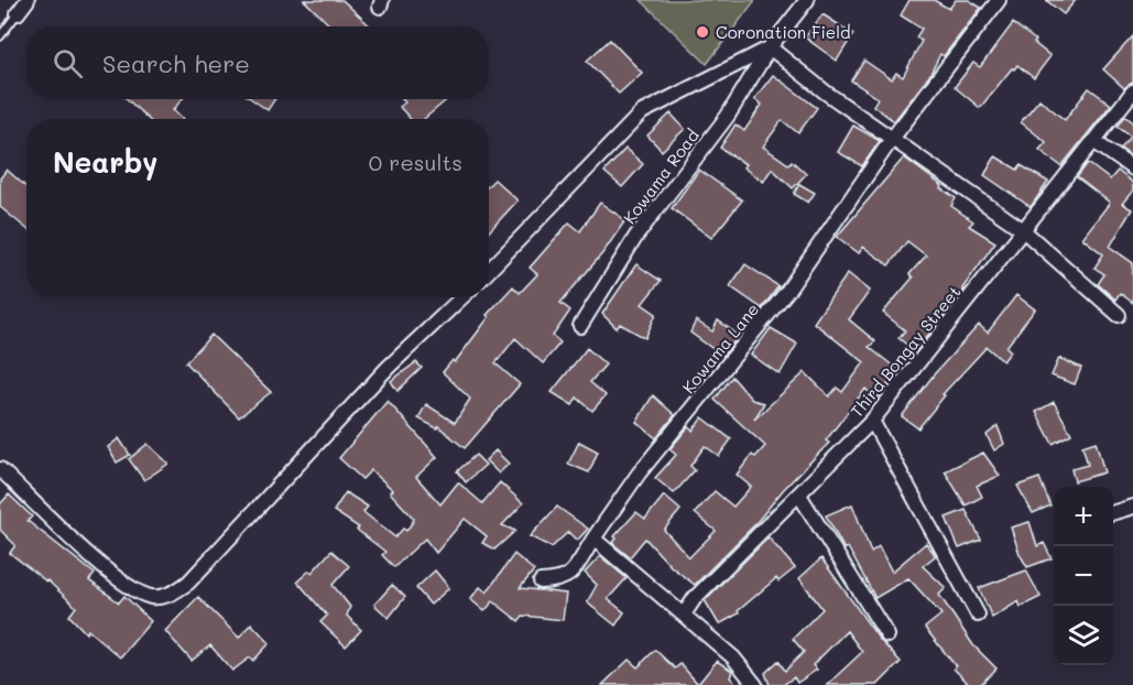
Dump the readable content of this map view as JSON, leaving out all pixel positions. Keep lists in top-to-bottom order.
{
  "streets": {
    "street": ["Kowama Road", "Kowama Lane", "Third Bongay Street"]
  },
  "places": ["Coronation Field"],
  "page": {
    "search": "Search here",
    "heading": ["Nearby", "0 results"],
    "map_buttons": ["+", "−"]
  }
}
